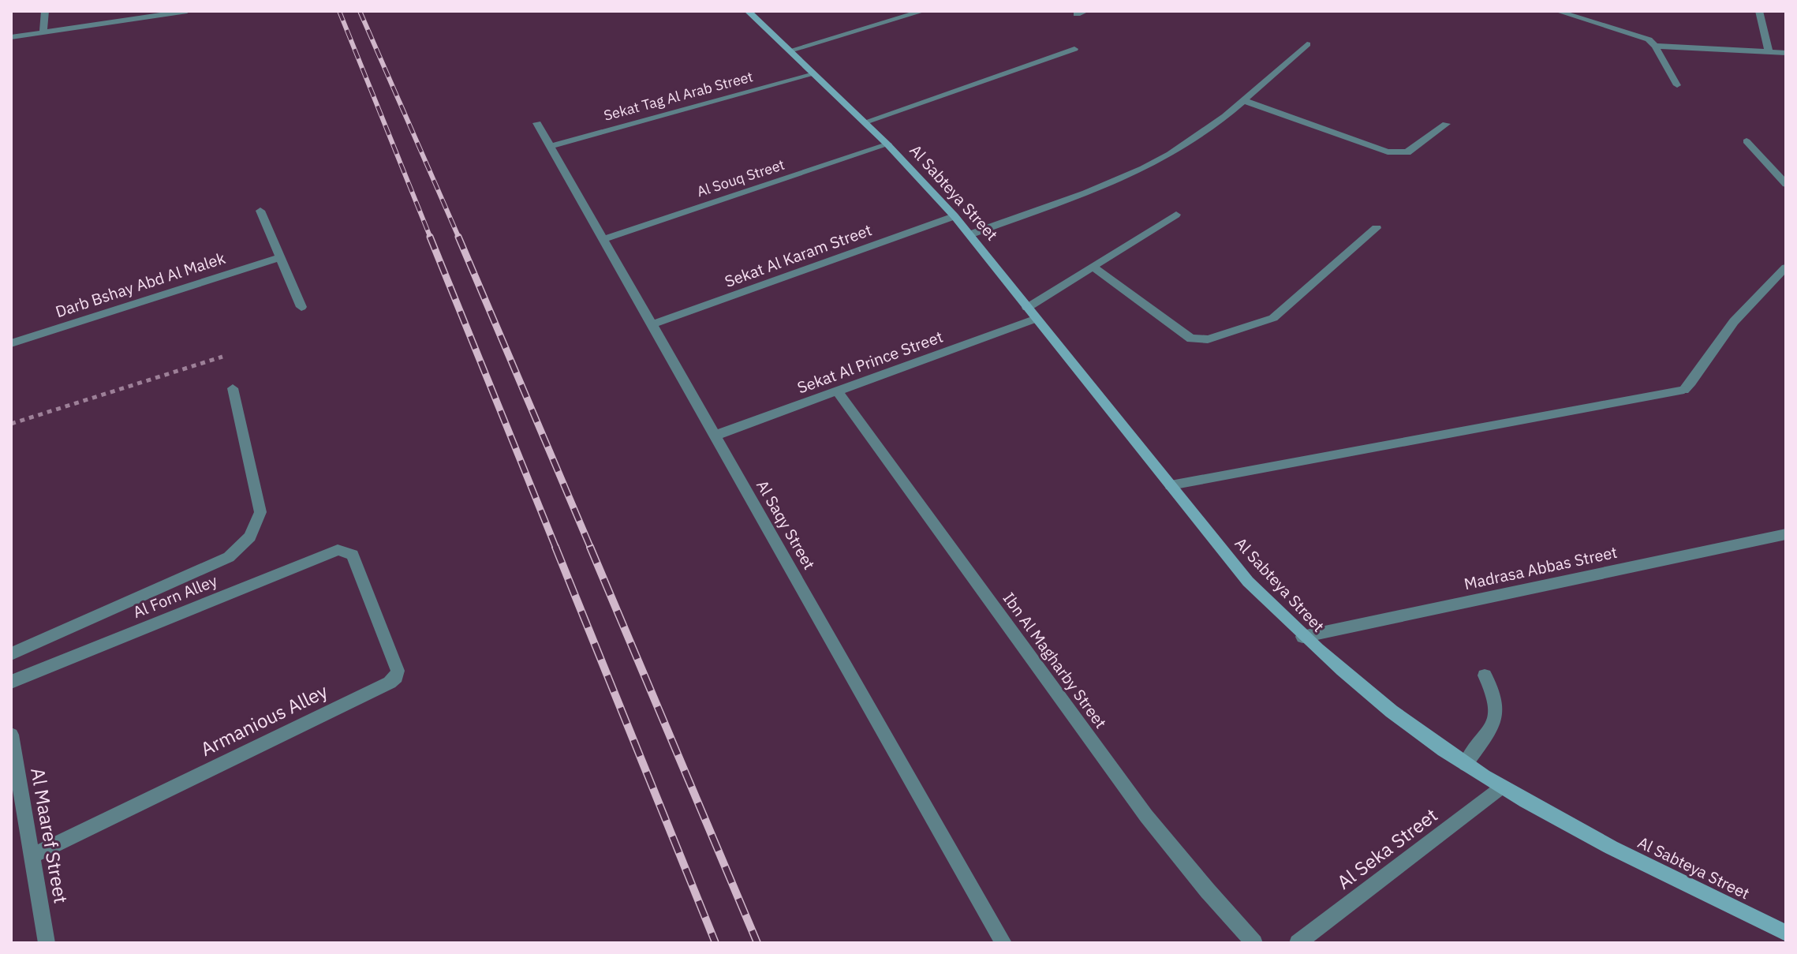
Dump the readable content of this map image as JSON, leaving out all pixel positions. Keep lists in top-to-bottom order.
{
  "streets": {
    "street": [
      "Sekat Tag Al Arab Street",
      "Al Souq Street",
      "Al Sabteya Street",
      "Sekat Al Karam Street",
      "Darb Bshay Abd Al Malek",
      "Sekat Al Prince Street",
      "Al Saqy Street",
      "Madrasa Abbas Street",
      "Al Forn Alley",
      "Ibn Al Magharby Street",
      "Armanious Alley",
      "Al Maaref Street",
      "Al Seka Street"
    ]
  },
  "crossings": [
    ["Sekat Tag Al Arab Street", "Al Sabteya Street"],
    ["Sekat Tag Al Arab Street", "Al Saqy Street"],
    ["Al Souq Street", "Al Sabteya Street"],
    ["Al Souq Street", "Al Saqy Street"],
    ["Al Sabteya Street", "Sekat Al Karam Street"],
    ["Al Sabteya Street", "Sekat Al Prince Street"],
    ["Al Sabteya Street", "Madrasa Abbas Street"],
    ["Al Sabteya Street", "Al Seka Street"],
    ["Sekat Al Karam Street", "Al Saqy Street"],
    ["Sekat Al Prince Street", "Al Saqy Street"],
    ["Sekat Al Prince Street", "Ibn Al Magharby Street"],
    ["Al Forn Alley", "Armanious Alley"],
    ["Armanious Alley", "Al Maaref Street"]
  ]
}
